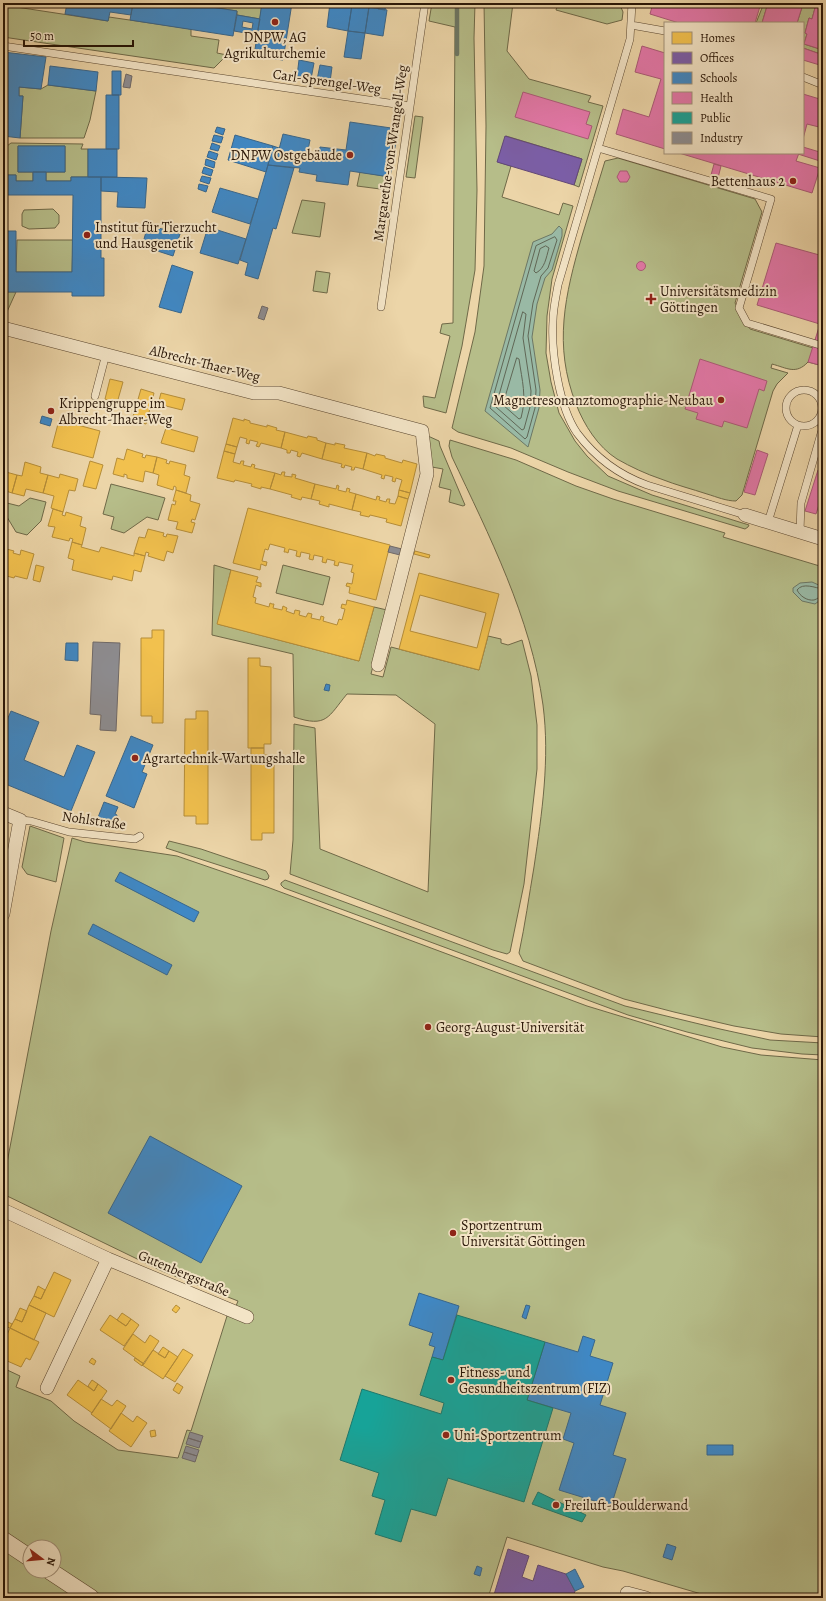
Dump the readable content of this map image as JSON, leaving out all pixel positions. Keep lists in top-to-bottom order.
{
  "streets": {
    "street": ["Albrecht-Thaer-Weg", "Gutenbergstraße"],
    "lane": ["Carl-Sprengel-Weg", "Margarethe-von-Wrangell-Weg", "Nohlstraße"]
  },
  "crossings": [
    ["Carl-Sprengel-Weg", "Margarethe-von-Wrangell-Weg"]
  ],
  "places": {
    "other": [
      "DNPW, AG Agrikulturchemie",
      "DNPW Ostgebäude",
      "Bettenhaus 2",
      "Institut für Tierzucht und Hausgenetik",
      "Magnetresonanztomographie-Neubau",
      "Krippengruppe im Albrecht-Thaer-Weg",
      "Agrartechnik-Wartungshalle",
      "Georg-August-Universität",
      "Sportzentrum Universität Göttingen",
      "Fitness- und Gesundheitszentrum (FIZ)",
      "Uni-Sportzentrum",
      "Freiluft-Boulderwand"
    ],
    "health": ["Universitätsmedizin Göttingen"]
  },
  "legend": [
    "Homes",
    "Offices",
    "Schools",
    "Health",
    "Public",
    "Industry"
  ],
  "scale_bar": "50 m",
  "north": "right"
}
